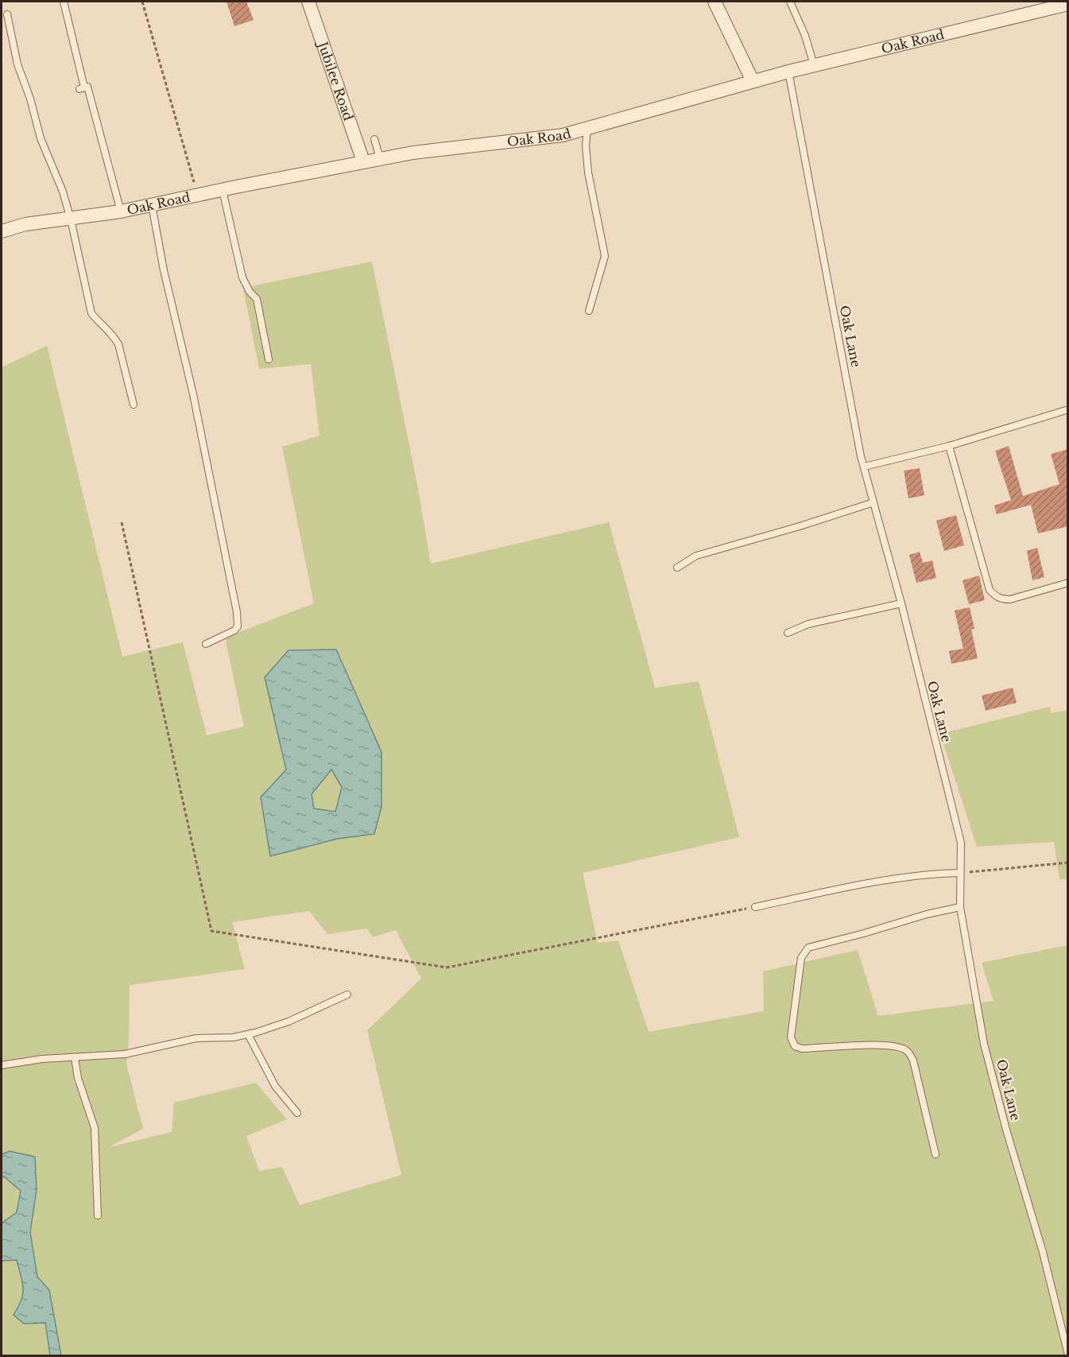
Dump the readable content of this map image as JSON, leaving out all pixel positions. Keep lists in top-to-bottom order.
{
  "streets": {
    "street": ["Oak Road", "Jubilee Road"],
    "lane": ["Oak Lane"]
  },
  "crossings": [
    ["Oak Road", "Jubilee Road"],
    ["Oak Road", "Oak Lane"]
  ]
}
